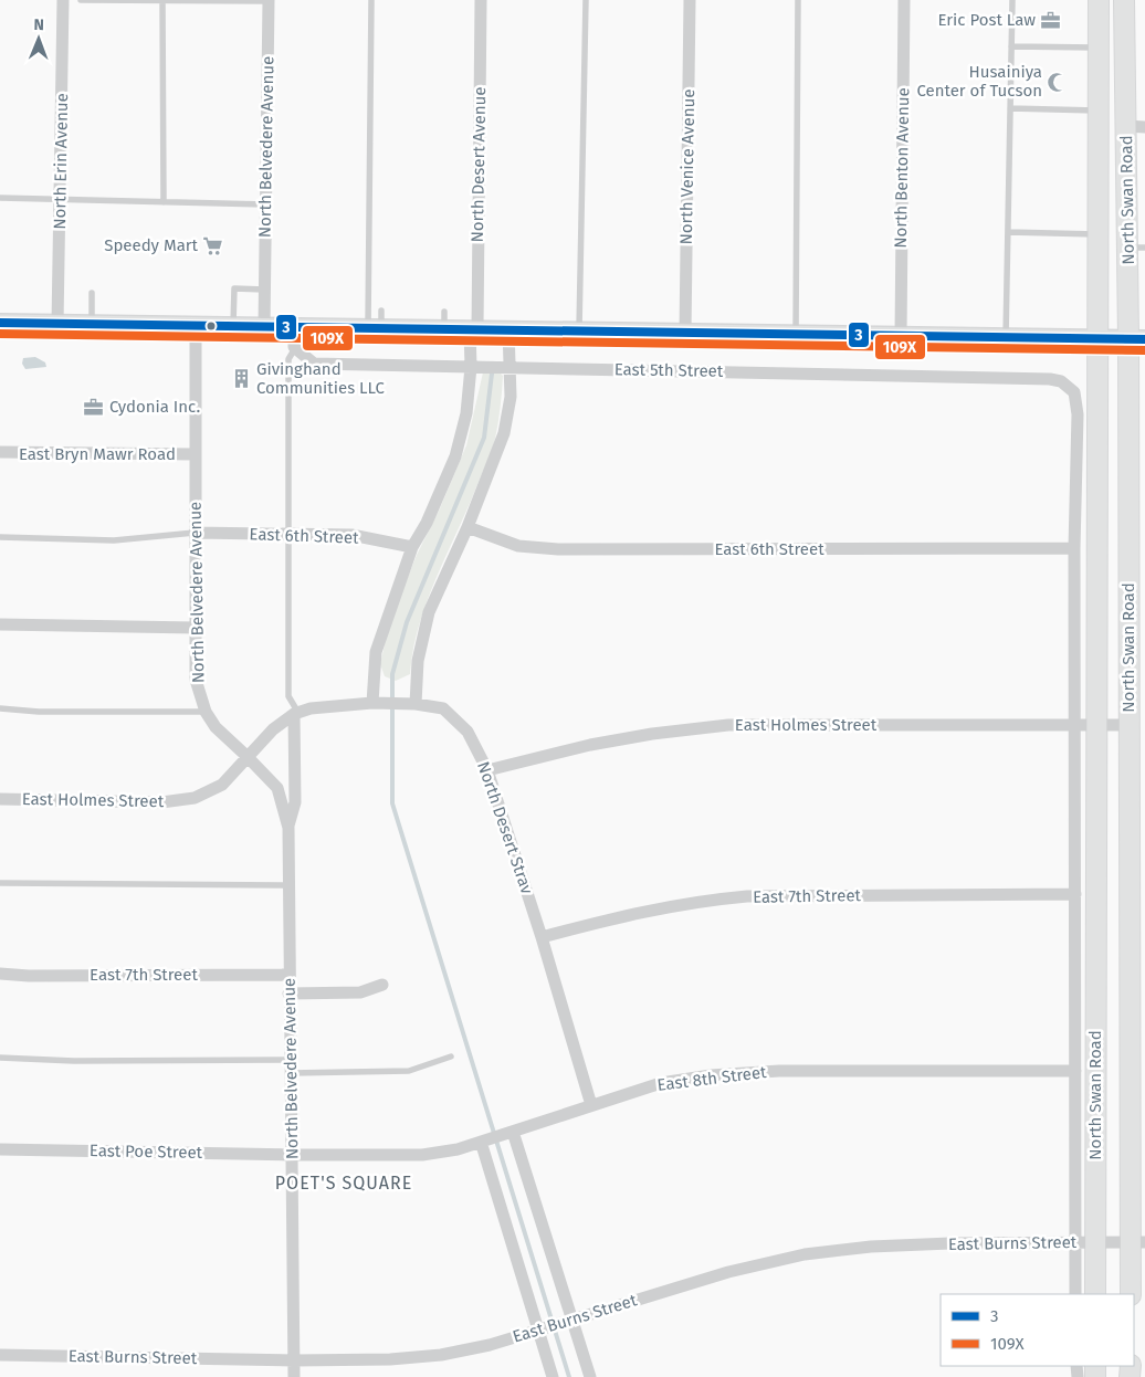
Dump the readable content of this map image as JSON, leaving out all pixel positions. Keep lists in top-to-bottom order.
{
  "streets": {
    "main road": ["North Swan Road"],
    "street": [
      "North Belvedere Avenue",
      "North Erin Avenue",
      "North Desert Avenue",
      "North Venice Avenue",
      "North Benton Avenue",
      "East 5th Street",
      "East Bryn Mawr Road",
      "East 6th Street",
      "East Holmes Street",
      "North Desert Strav",
      "East 7th Street",
      "East 8th Street",
      "East Poe Street",
      "East Burns Street"
    ]
  },
  "crossings": [
    ["North Belvedere Avenue", "East Bryn Mawr Road"],
    ["North Belvedere Avenue", "East 6th Street"],
    ["North Belvedere Avenue", "East Holmes Street"],
    ["North Belvedere Avenue", "East 7th Street"],
    ["North Belvedere Avenue", "East 8th Street"],
    ["North Belvedere Avenue", "East Poe Street"],
    ["North Belvedere Avenue", "East Burns Street"],
    ["North Swan Road", "East 5th Street"],
    ["North Swan Road", "East 6th Street"],
    ["North Swan Road", "East Holmes Street"],
    ["North Swan Road", "East 7th Street"],
    ["North Swan Road", "East 8th Street"],
    ["North Swan Road", "East Burns Street"],
    ["East Holmes Street", "North Desert Strav"],
    ["North Desert Strav", "East 7th Street"],
    ["North Desert Strav", "East 8th Street"],
    ["East 8th Street", "East Poe Street"]
  ],
  "districts": ["POET'S SQUARE"],
  "places": {
    "office": ["Eric Post Law", "Cydonia Inc."],
    "mosque": ["Husainiya Center of Tucson"],
    "supermarket": ["Speedy Mart"],
    "building": ["Givinghand Communities LLC"]
  },
  "lines": ["transit line 3", "transit line 109X"],
  "legend": ["3", "109X"],
  "north": "top"
}
